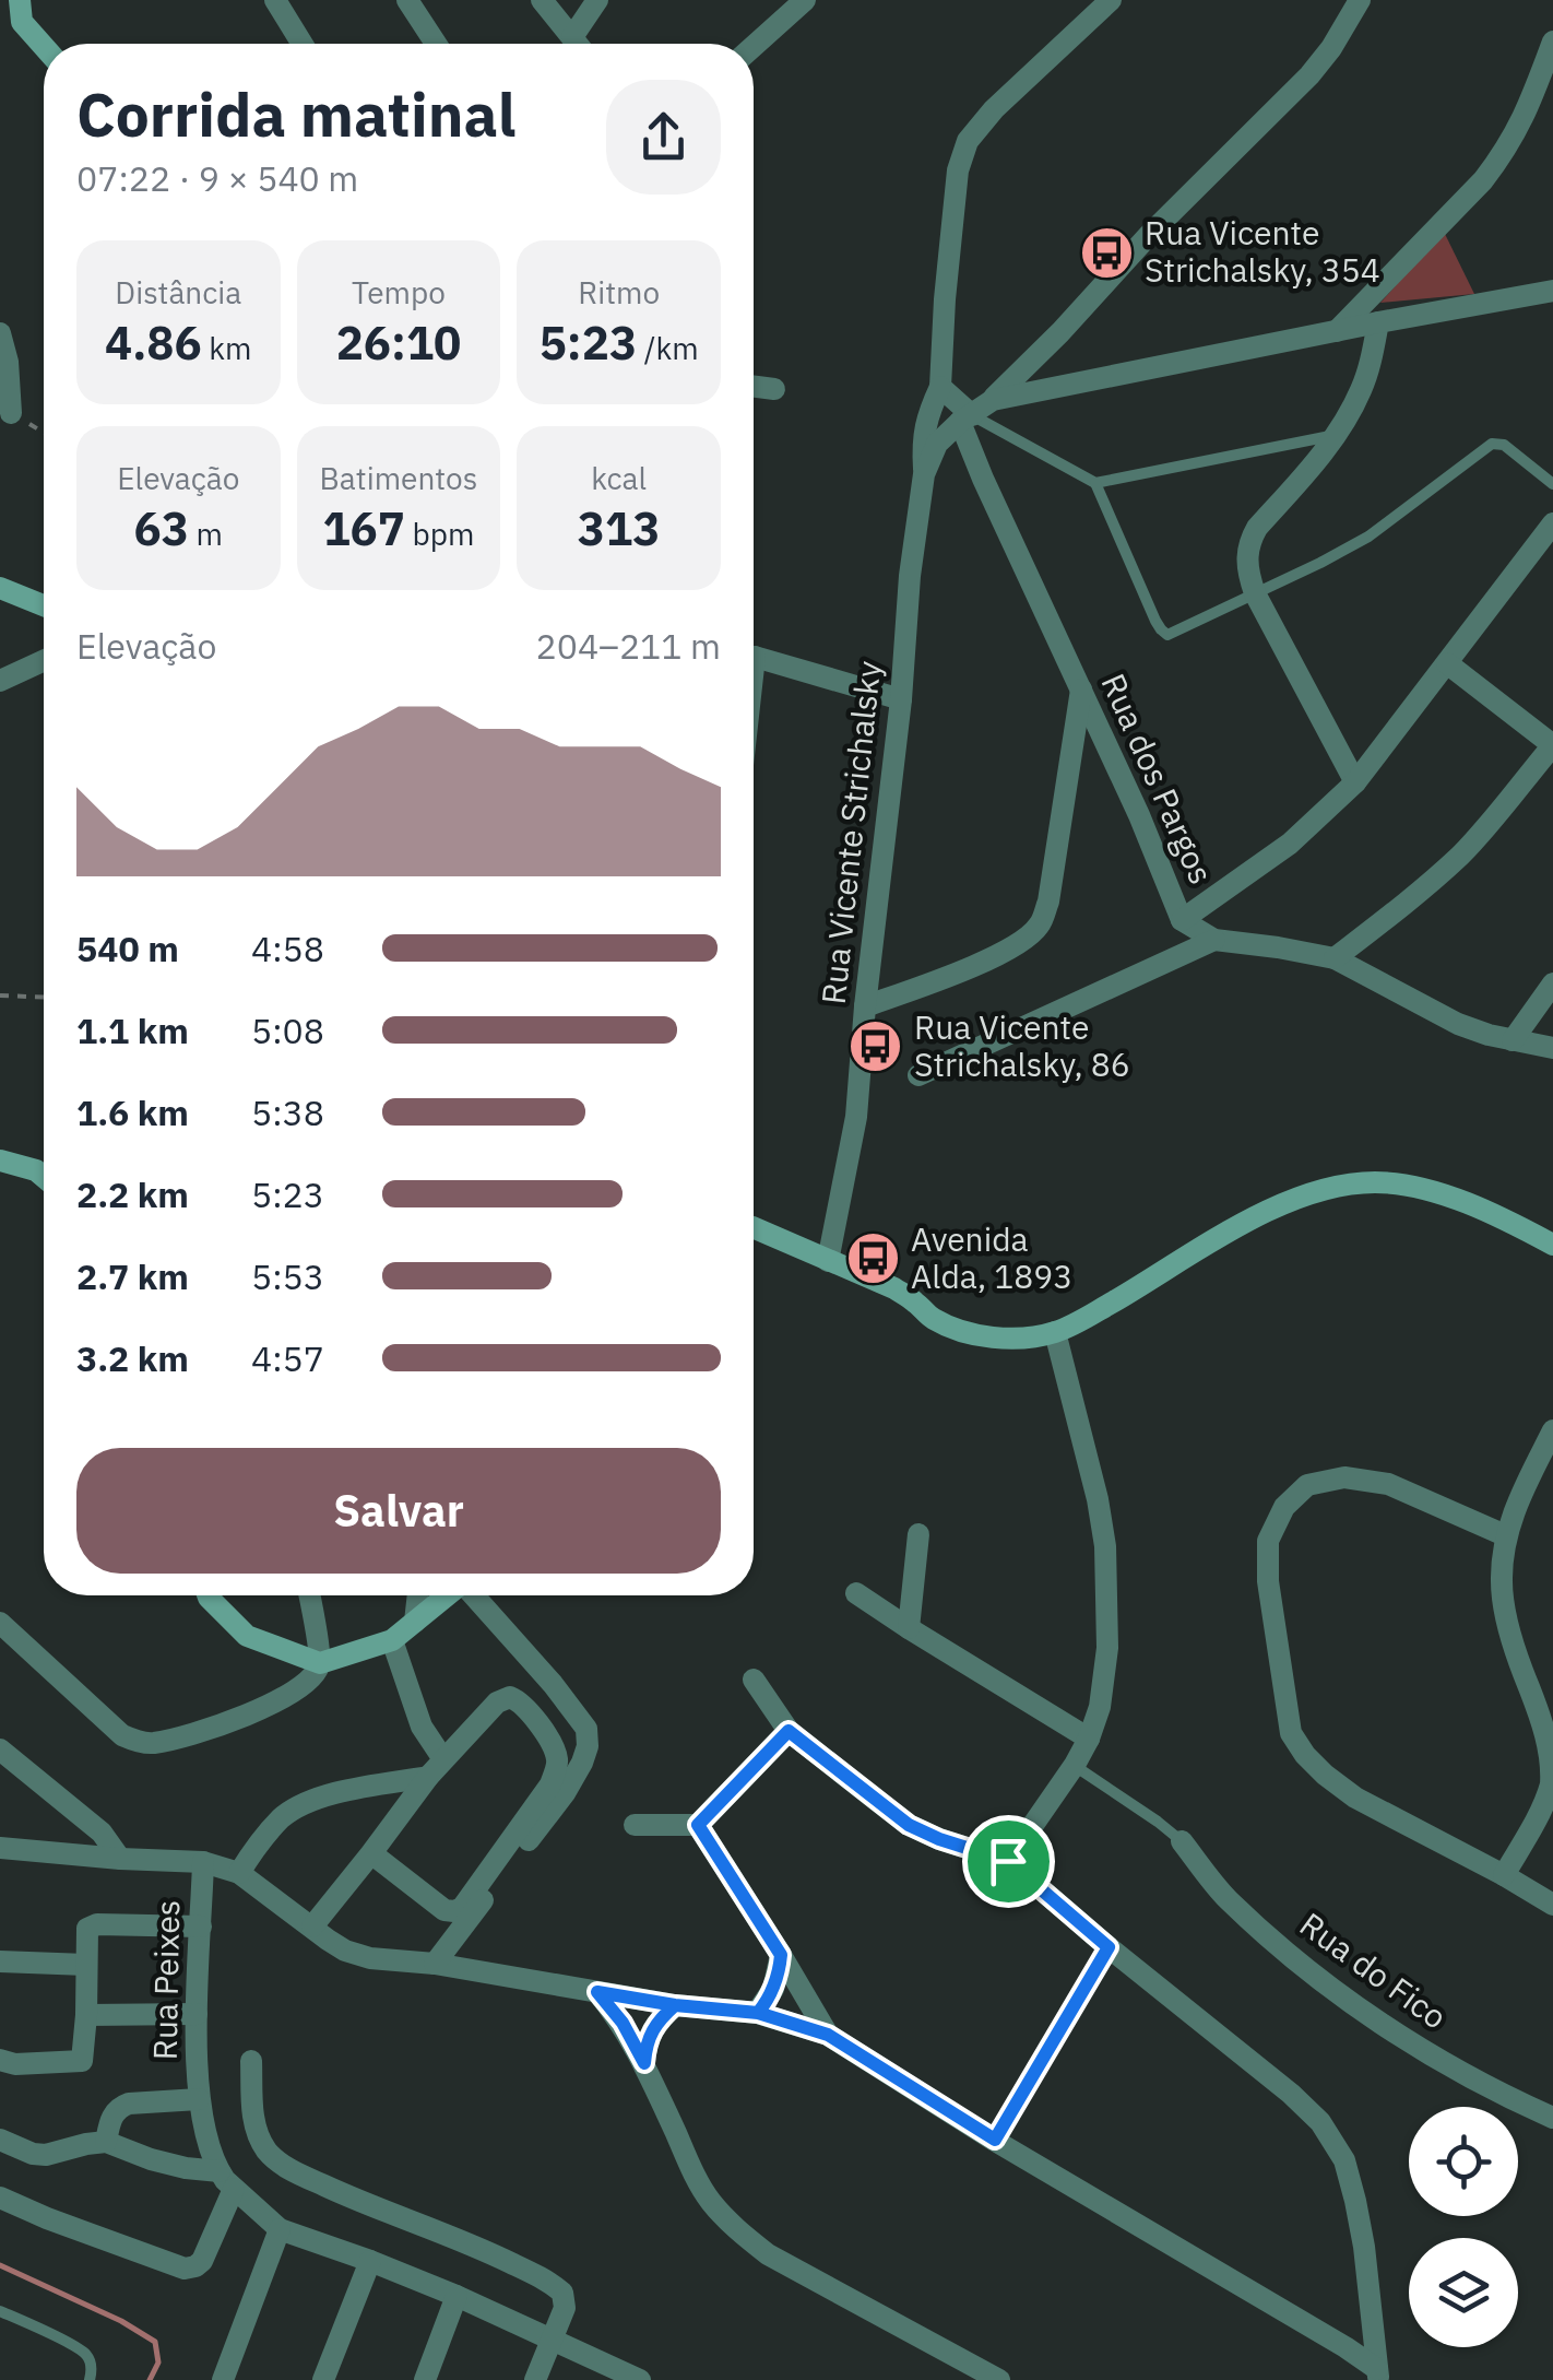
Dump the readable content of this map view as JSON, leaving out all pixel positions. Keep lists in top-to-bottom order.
{
  "streets": {
    "street": [
      "Rua dos Pargos",
      "Rua Vicente Strichalsky",
      "Rua do Fico",
      "Rua Peixes"
    ]
  },
  "crossings": [
    ["Rua dos Pargos", "Rua Vicente Strichalsky"]
  ],
  "places": {
    "bus stop": ["Rua Vicente Strichalsky, 354", "Rua Vicente Strichalsky, 86", "Avenida Alda, 1893"]
  },
  "page": {
    "heading": ["Corrida matinal", "07:22 · 9 × 540 m"],
    "stats": [
      ["Distância", "4.86 km"],
      ["Tempo", "26:10"],
      ["Ritmo", "5:23 /km"],
      ["Elevação", "63 m"],
      ["Batimentos", "167 bpm"],
      ["kcal", "313"]
    ],
    "chart": ["Elevação", "204–211 m"],
    "list": [
      {
        "name": "540 m",
        "note": "4:58"
      },
      {
        "name": "1.1 km",
        "note": "5:08"
      },
      {
        "name": "1.6 km",
        "note": "5:38"
      },
      {
        "name": "2.2 km",
        "note": "5:23"
      },
      {
        "name": "2.7 km",
        "note": "5:53"
      },
      {
        "name": "3.2 km",
        "note": "4:57"
      }
    ],
    "buttons": "Salvar"
  }
}
